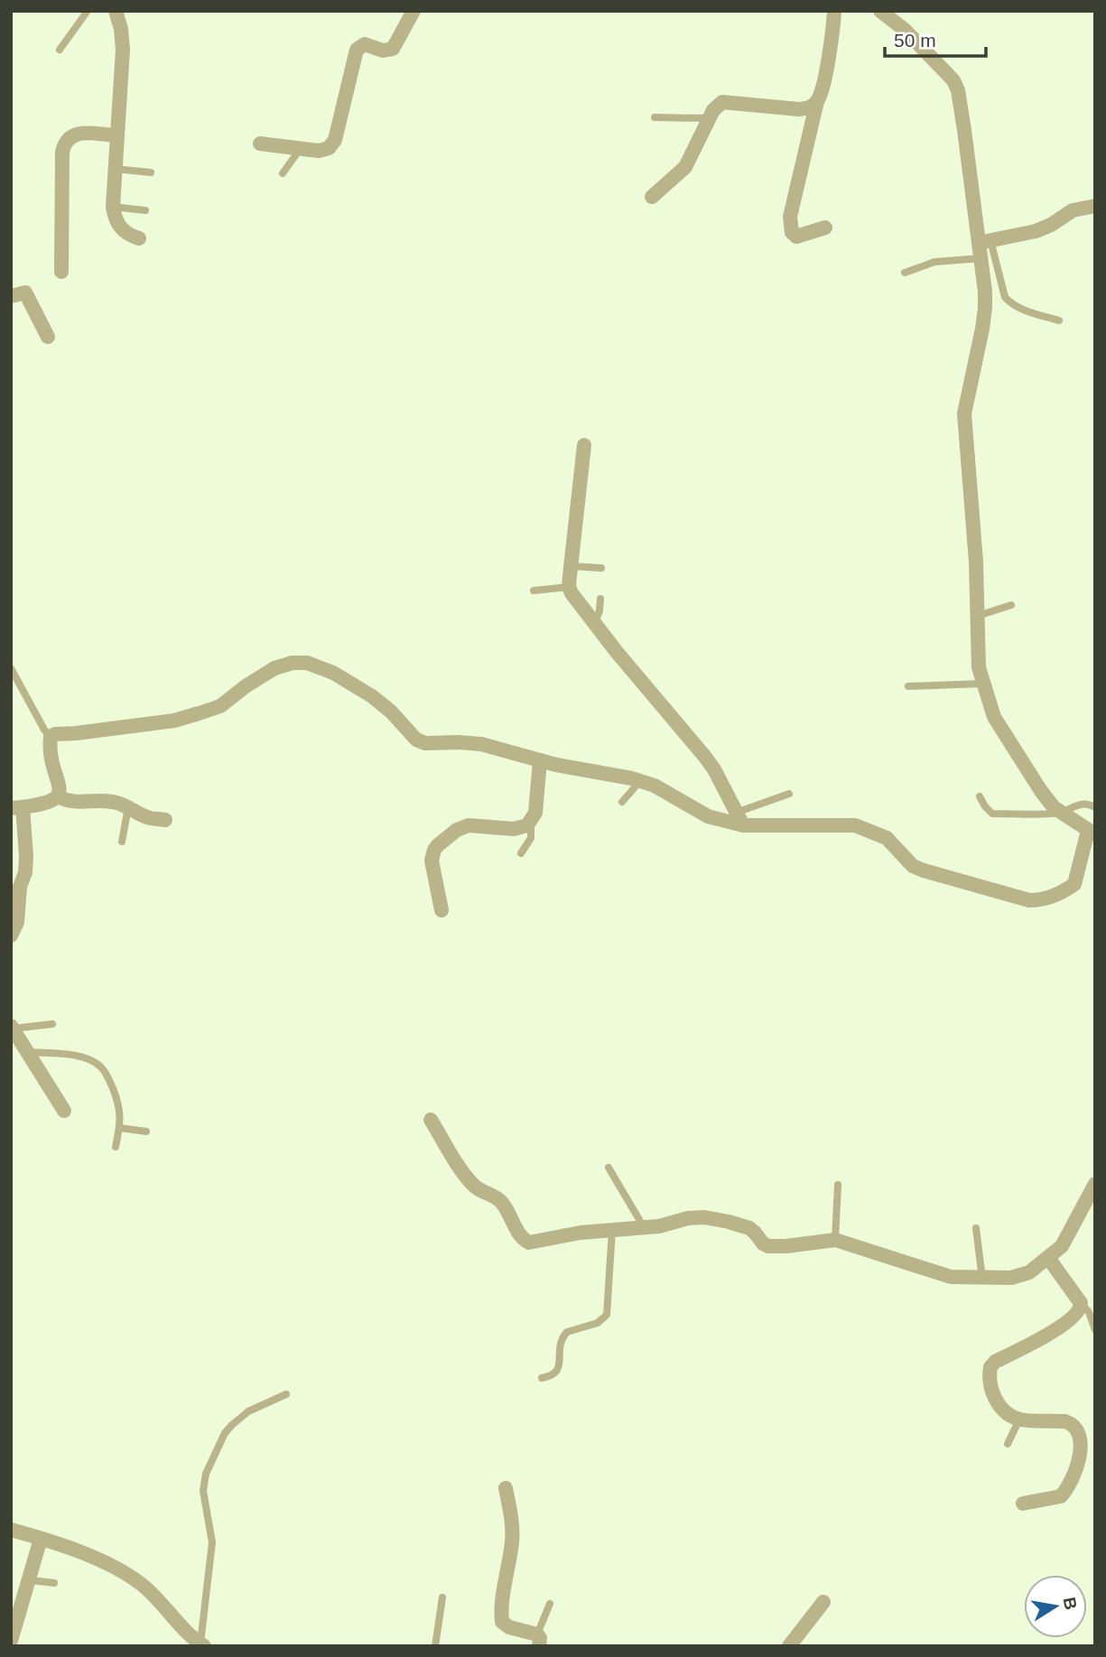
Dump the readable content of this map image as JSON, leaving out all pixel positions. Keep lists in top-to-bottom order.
{
  "scale_bar": "50 m",
  "north": "right"
}
